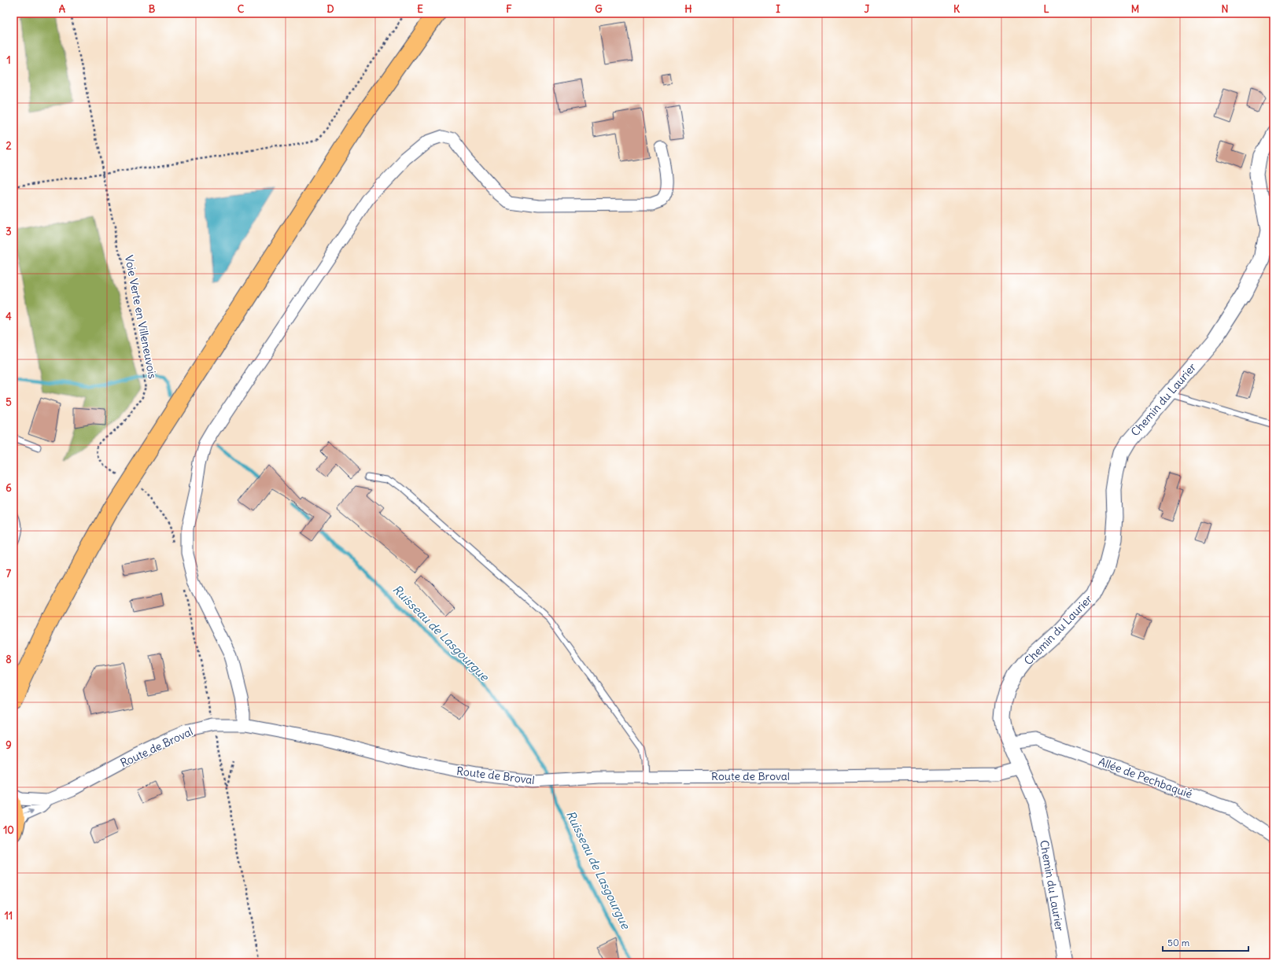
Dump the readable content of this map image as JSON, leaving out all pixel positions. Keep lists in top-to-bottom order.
{
  "streets": {
    "street": ["Chemin du Laurier", "Route de Broval", "Allée de Pechbaquié"],
    "path": ["Voie Verte en Villeneuvois"]
  },
  "crossings": [
    ["Chemin du Laurier", "Route de Broval"],
    ["Chemin du Laurier", "Allée de Pechbaquié"]
  ],
  "water": ["Ruisseau de Lasgourgue"],
  "scale_bar": "50 m",
  "grid": {
    "columns": [
      "A",
      "B",
      "C",
      "D",
      "E",
      "F",
      "G",
      "H",
      "I",
      "J",
      "K",
      "L",
      "M",
      "N"
    ],
    "rows": [
      "1",
      "2",
      "3",
      "4",
      "5",
      "6",
      "7",
      "8",
      "9",
      "10",
      "11"
    ]
  }
}
